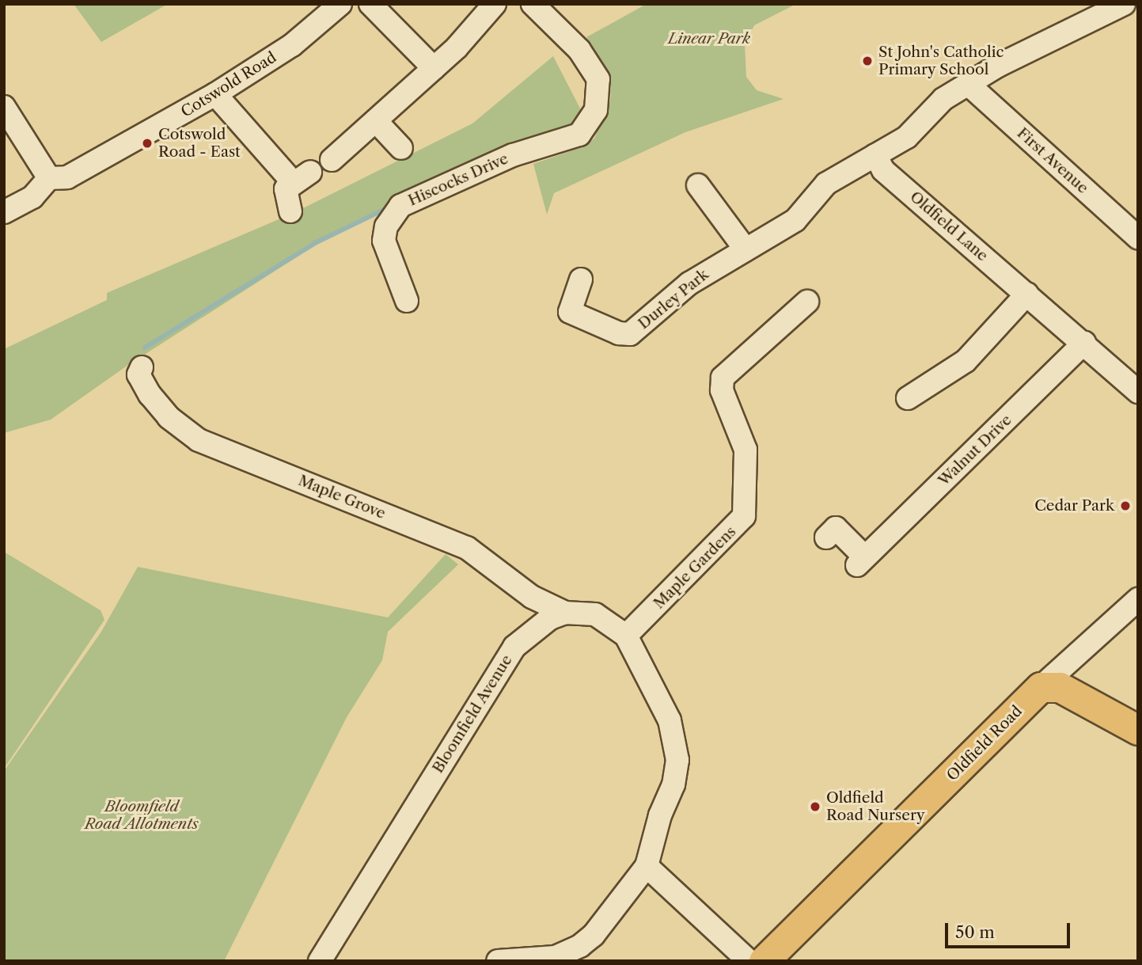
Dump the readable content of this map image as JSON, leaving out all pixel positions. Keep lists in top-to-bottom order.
{
  "streets": {
    "main road": ["Oldfield Road"],
    "street": [
      "Cotswold Road",
      "First Avenue",
      "Hiscocks Drive",
      "Oldfield Lane",
      "Durley Park",
      "Walnut Drive",
      "Maple Grove",
      "Maple Gardens",
      "Bloomfield Avenue"
    ]
  },
  "crossings": [
    ["Oldfield Lane", "Durley Park"],
    ["Oldfield Lane", "Walnut Drive"],
    ["Maple Grove", "Bloomfield Avenue"]
  ],
  "parks": ["Linear Park", "Bloomfield Road Allotments"],
  "places": [
    "St John's Catholic Primary School",
    "Cotswold Road - East",
    "Cedar Park",
    "Oldfield Road Nursery"
  ],
  "scale_bar": "50 m"
}
